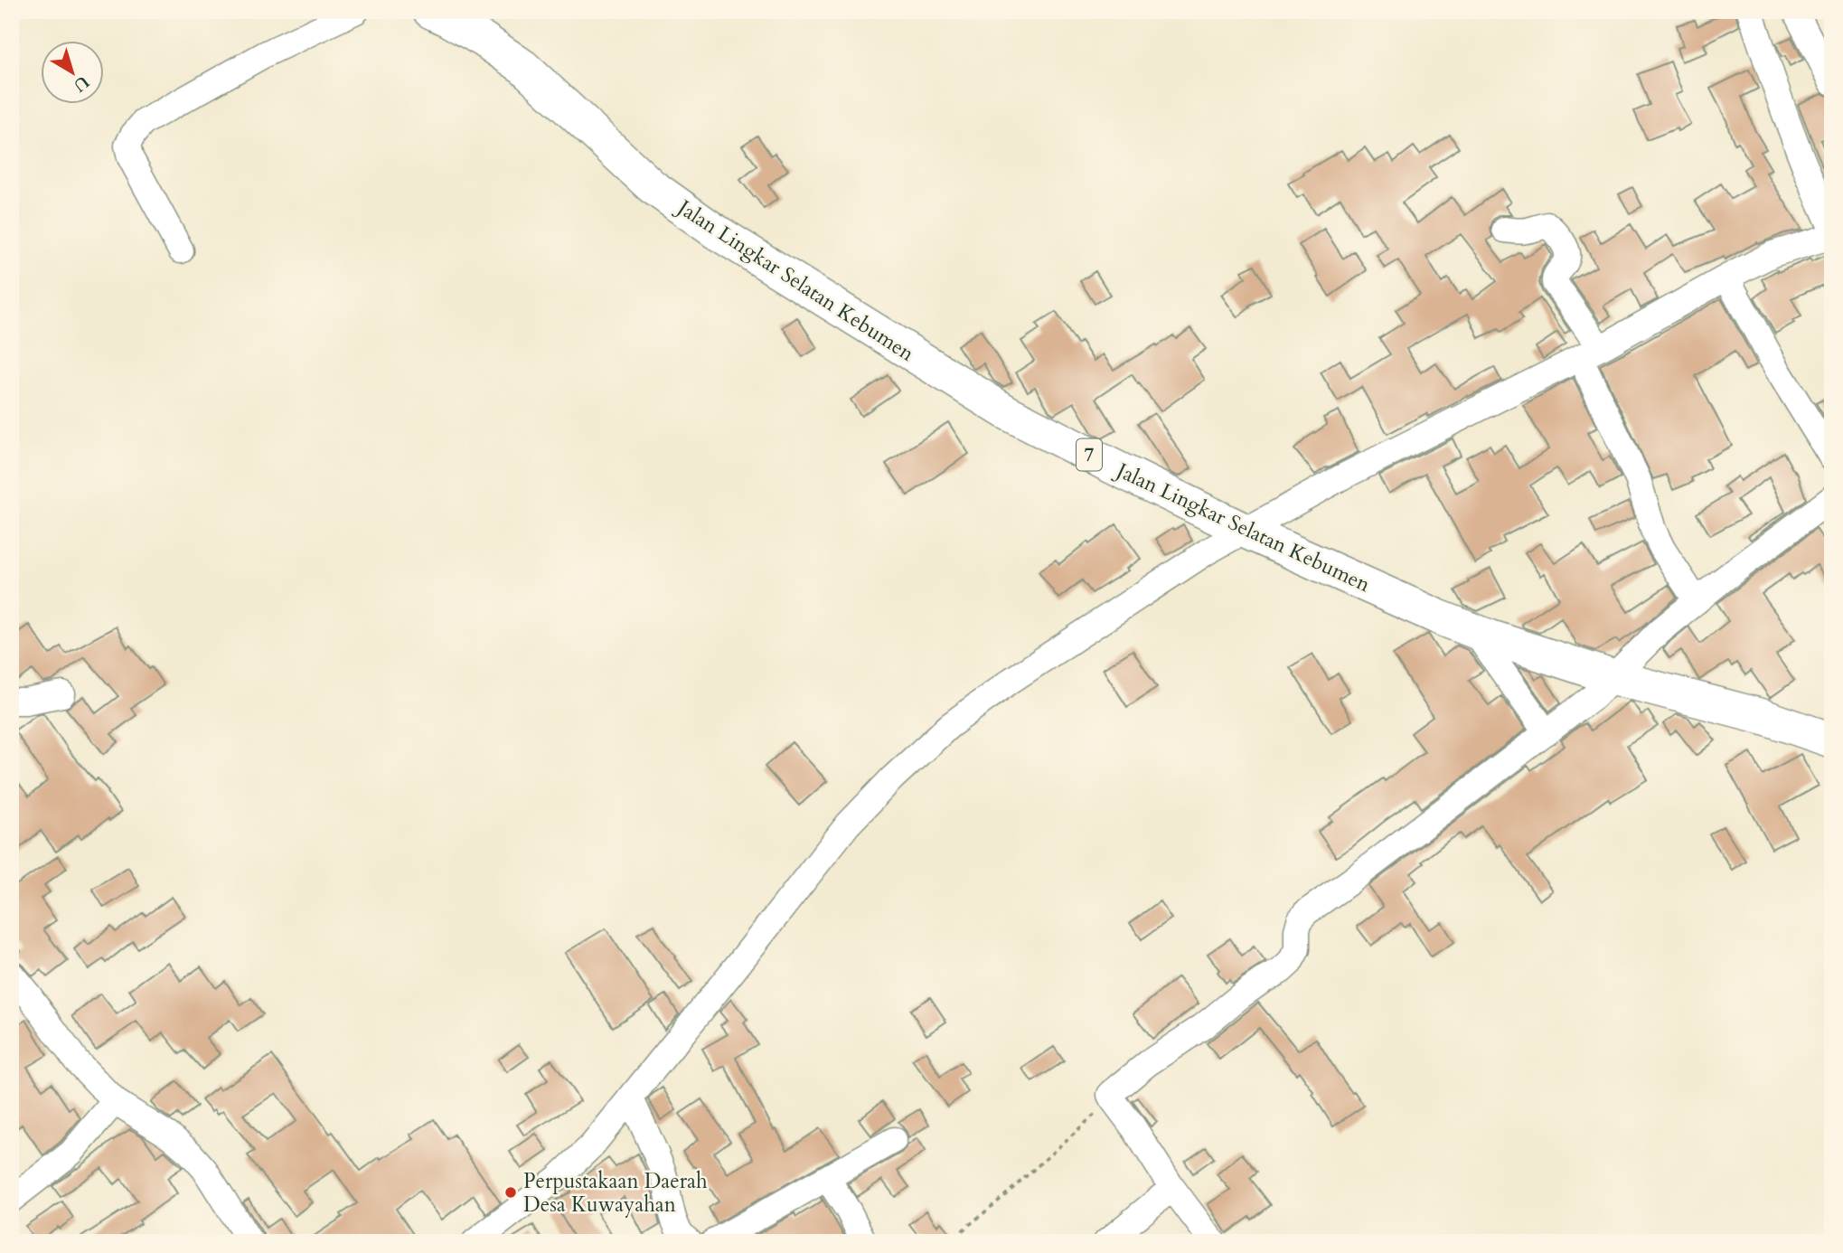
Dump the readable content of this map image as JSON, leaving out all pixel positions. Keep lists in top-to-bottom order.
{
  "streets": {
    "highway": ["Jalan Lingkar Selatan Kebumen", "7"]
  },
  "places": ["Perpustakaan Daerah Desa Kuwayahan"],
  "north": "bottom right"
}
